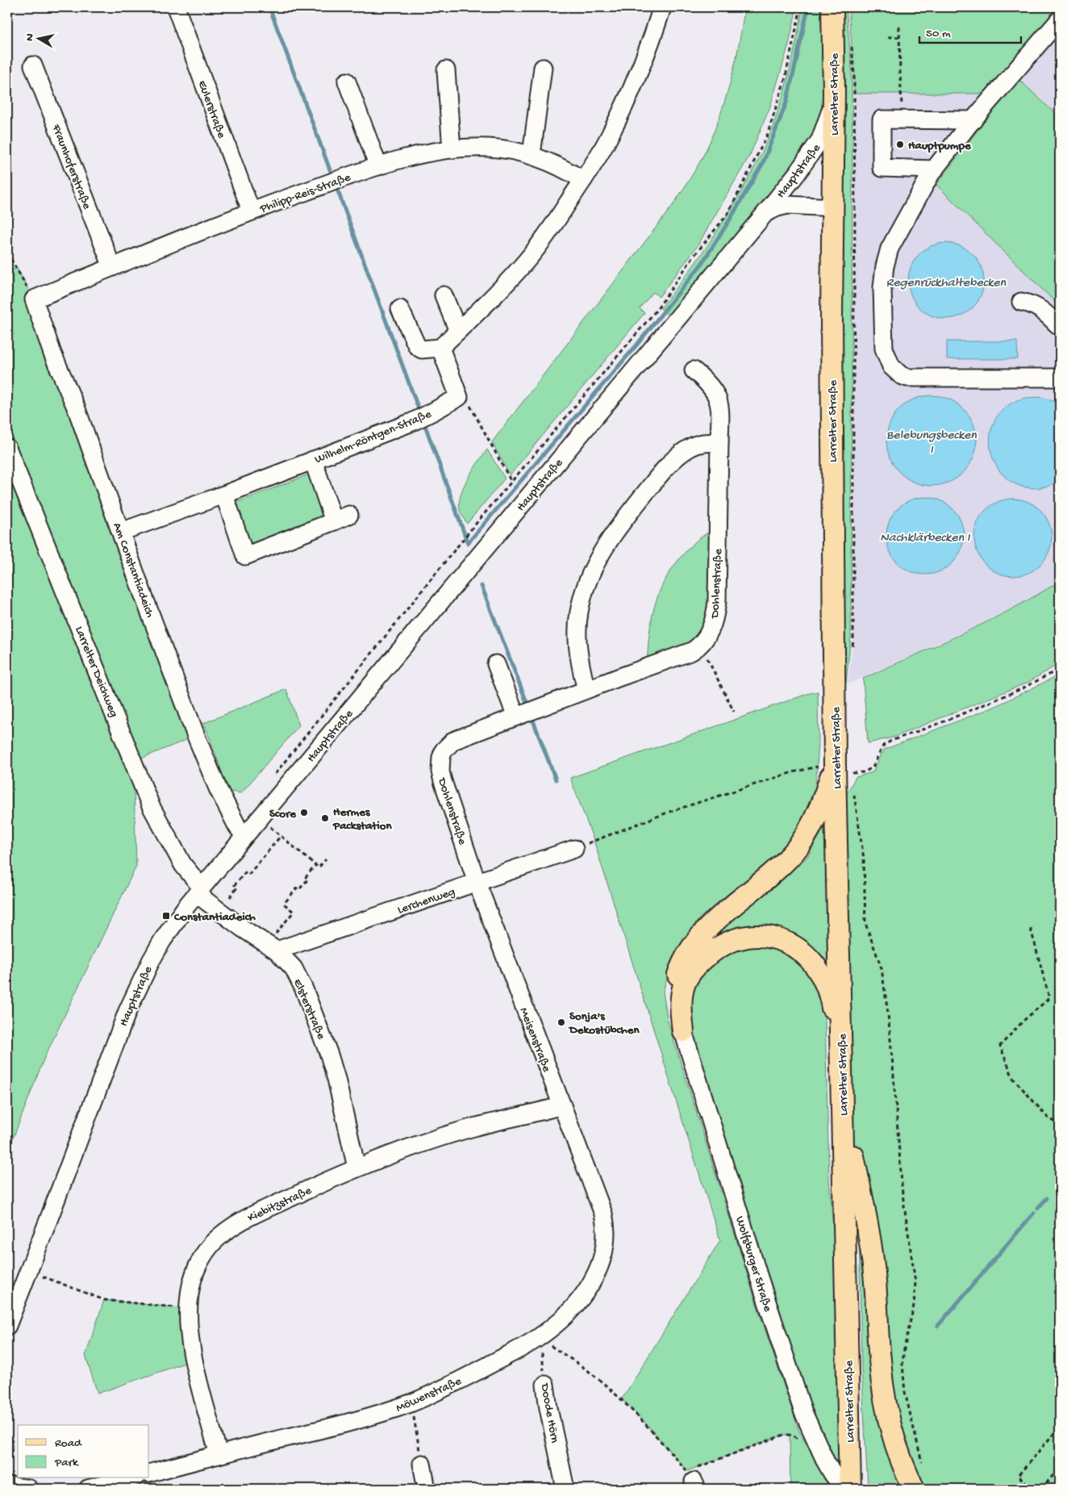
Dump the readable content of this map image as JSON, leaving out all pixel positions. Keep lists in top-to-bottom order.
{
  "streets": {
    "main road": ["Larrelter Straße"],
    "street": [
      "Eulerstraße",
      "Fraunhoferstraße",
      "Hauptstraße",
      "Philipp-Reis-Straße",
      "Wilhelm-Röntgen-Straße",
      "Am Constantiadeich",
      "Dohlenstraße",
      "Larrelter Deichweg",
      "Lerchenweg",
      "Elsterstraße",
      "Meisenstraße",
      "Kiebitzstraße",
      "Wolfsburger Straße",
      "Möwenstraße",
      "Doode Hörn"
    ]
  },
  "crossings": [
    ["Larrelter Straße", "Hauptstraße"],
    ["Eulerstraße", "Philipp-Reis-Straße"],
    ["Fraunhoferstraße", "Philipp-Reis-Straße"],
    ["Hauptstraße", "Am Constantiadeich"],
    ["Hauptstraße", "Larrelter Deichweg"],
    ["Hauptstraße", "Elsterstraße"],
    ["Philipp-Reis-Straße", "Am Constantiadeich"],
    ["Wilhelm-Röntgen-Straße", "Am Constantiadeich"],
    ["Dohlenstraße", "Lerchenweg"],
    ["Dohlenstraße", "Meisenstraße"],
    ["Larrelter Deichweg", "Elsterstraße"],
    ["Lerchenweg", "Elsterstraße"],
    ["Lerchenweg", "Meisenstraße"],
    ["Elsterstraße", "Kiebitzstraße"],
    ["Meisenstraße", "Kiebitzstraße"],
    ["Meisenstraße", "Möwenstraße"],
    ["Kiebitzstraße", "Möwenstraße"],
    ["Möwenstraße", "Doode Hörn"]
  ],
  "water": ["Regenrückhaltebecken", "Belebungsbecken I", "Nachklärbecken I"],
  "places": {
    "other": [
      "Hauptpumpe",
      "Score",
      "Hermes Packstation",
      "Sonja's Dekostübchen"
    ],
    "transit": ["Constantiadeich"]
  },
  "legend": ["Road", "Park"],
  "scale_bar": "50 m",
  "north": "left"
}
